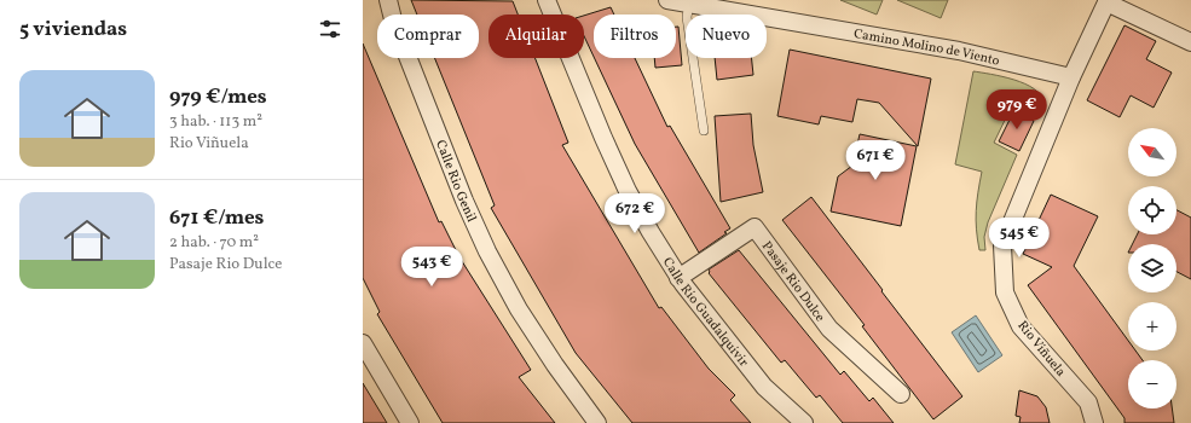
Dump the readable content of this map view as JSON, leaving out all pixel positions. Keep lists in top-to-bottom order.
{
  "streets": {
    "street": [
      "Camino Molino de Viento",
      "Calle Rio Genil",
      "Pasaje Rio Dulce",
      "Calle Rio Guadalquivir",
      "Rio Viñuela"
    ]
  },
  "crossings": [
    ["Camino Molino de Viento", "Rio Viñuela"],
    ["Pasaje Rio Dulce", "Calle Rio Guadalquivir"]
  ],
  "north": "top left",
  "page": {
    "heading": "5 viviendas",
    "chip": [
      "Comprar",
      "Alquilar",
      "Filtros",
      "Nuevo"
    ],
    "list": [
      {
        "name": "979 €/mes",
        "note": "3 hab. · 113 m² · Rio Viñuela"
      },
      {
        "name": "671 €/mes",
        "note": "2 hab. · 70 m² · Pasaje Rio Dulce"
      }
    ],
    "price": [
      "979 €",
      "671 €",
      "672 €",
      "545 €",
      "543 €"
    ],
    "map_buttons": ["+", "−"]
  }
}
